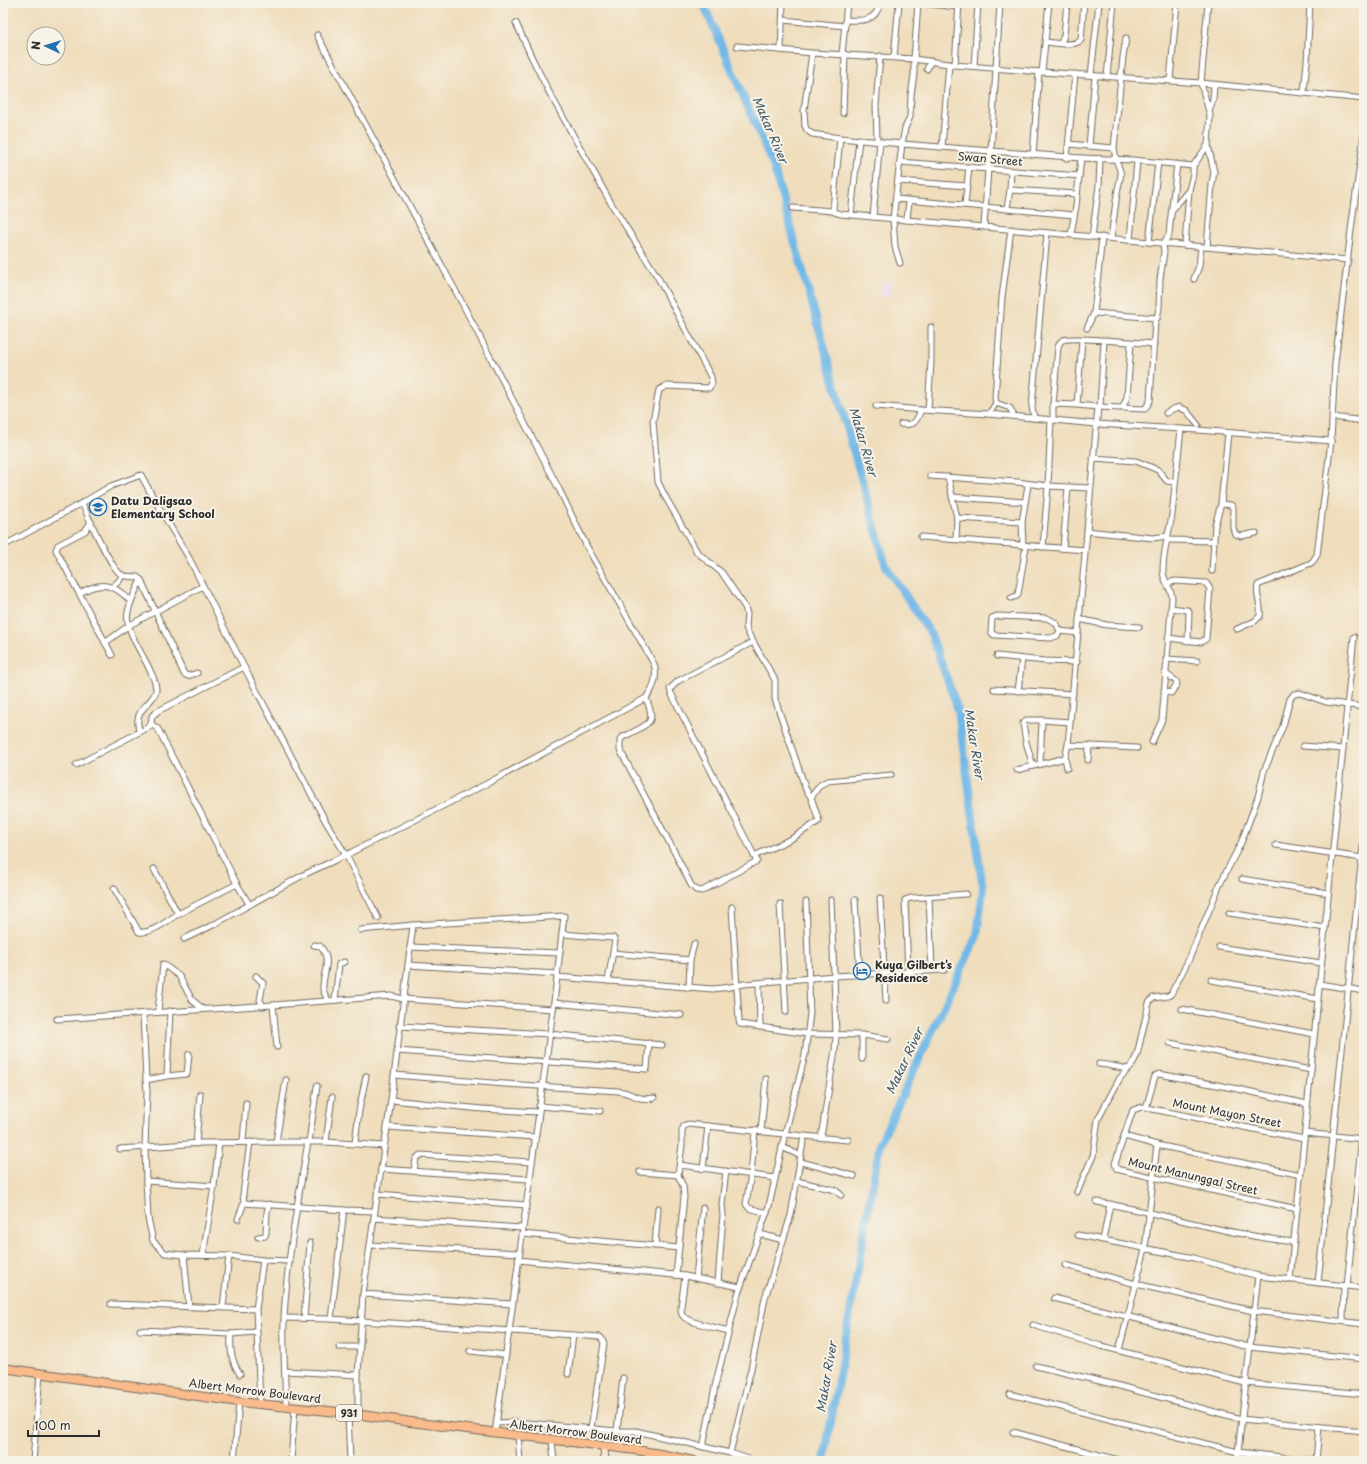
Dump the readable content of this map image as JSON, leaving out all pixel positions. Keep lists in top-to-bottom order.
{
  "streets": {
    "main road": ["Albert Morrow Boulevard", "931"],
    "street": ["Swan Street", "Mount Mayon Street", "Mount Manunggal Street"]
  },
  "water": ["Makar River"],
  "places": {
    "school or university": ["Datu Daligsao Elementary School"],
    "hotel": ["Kuya Gilbert’s Residence"]
  },
  "scale_bar": "100 m",
  "north": "left"
}
